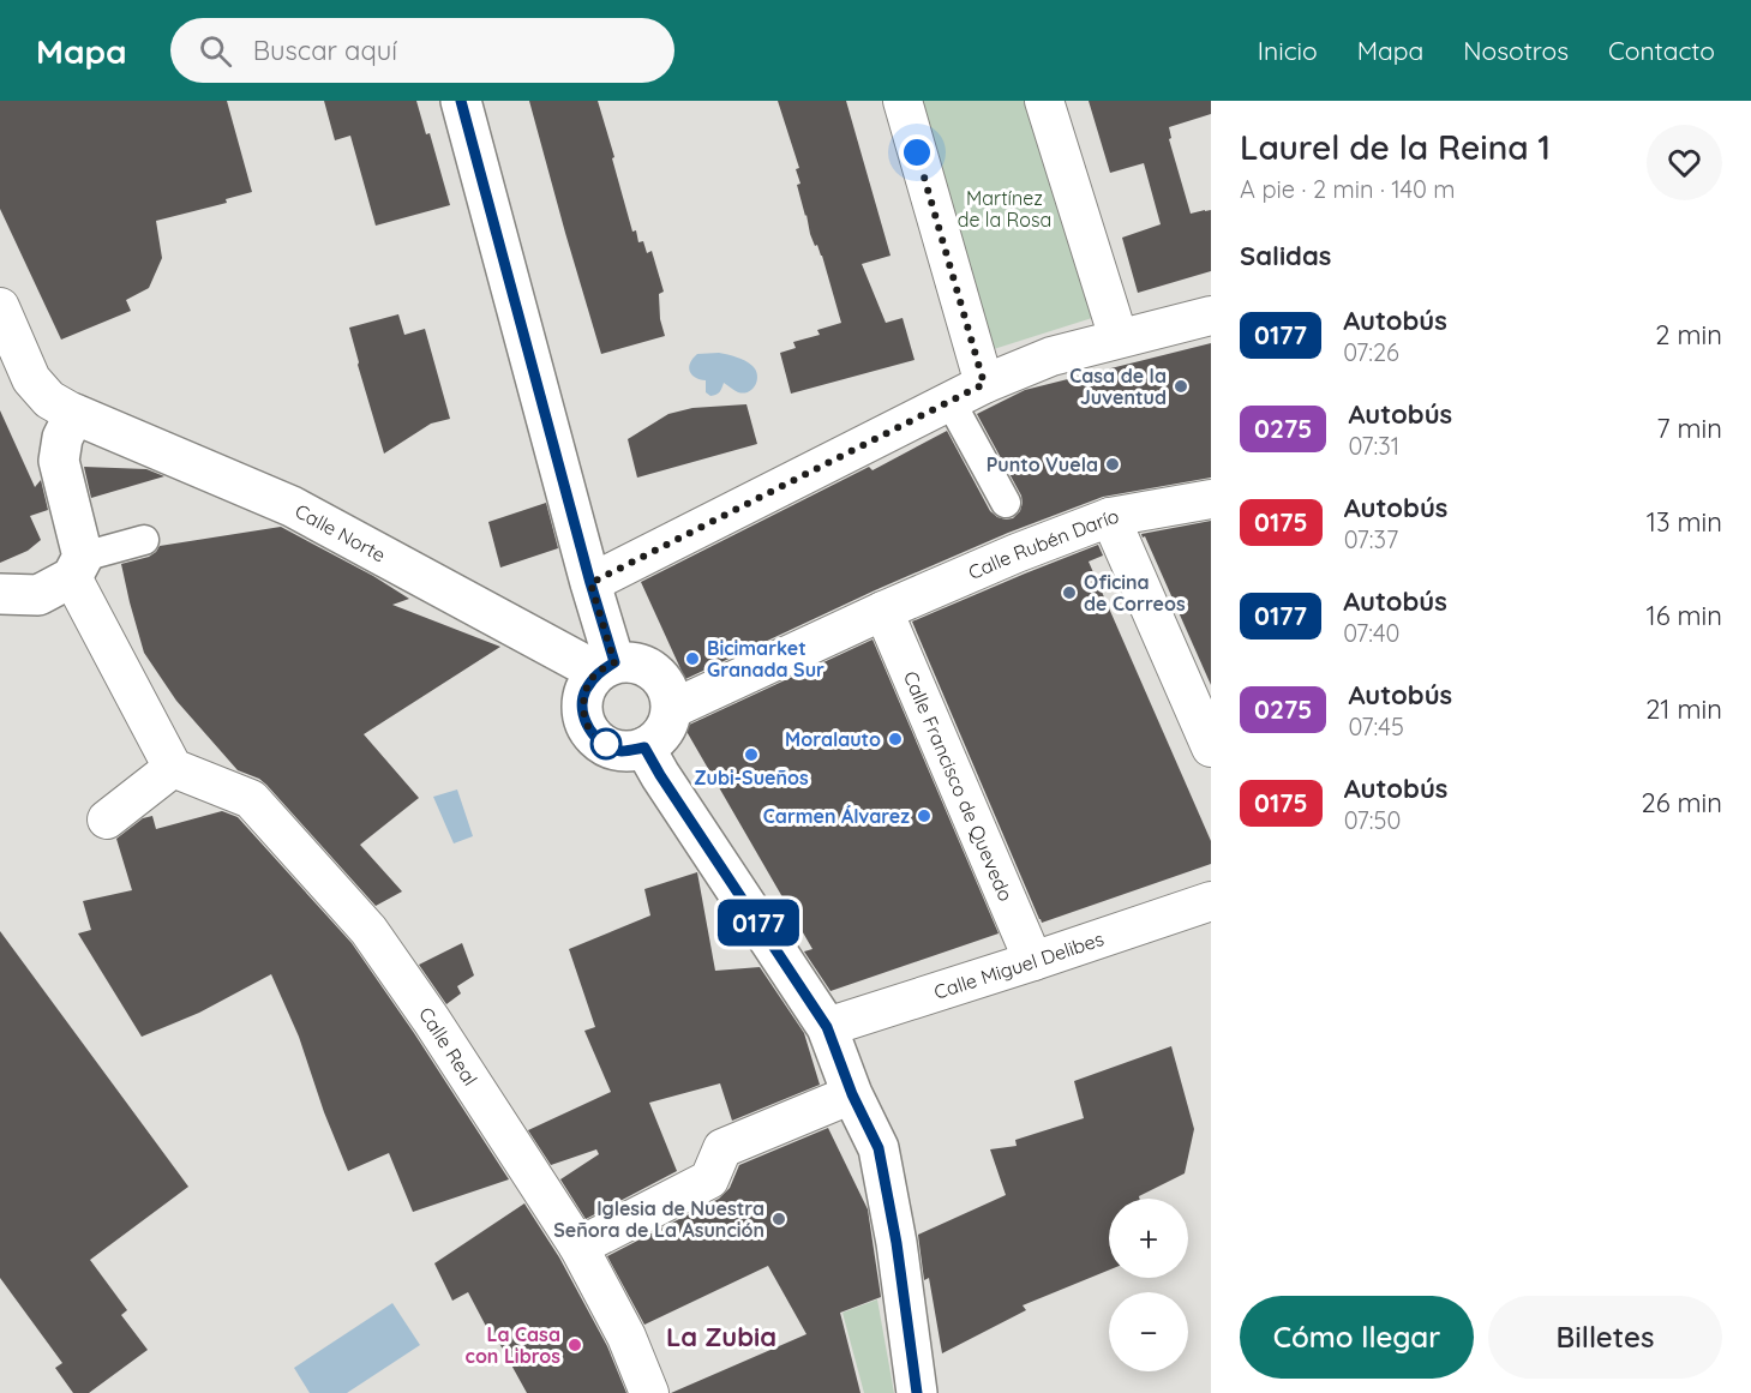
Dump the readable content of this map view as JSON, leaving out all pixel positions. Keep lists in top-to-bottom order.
{
  "streets": {
    "street": [
      "Calle Norte",
      "Calle Rubén Darío",
      "Calle Francisco de Quevedo",
      "Calle Miguel Delibes",
      "Calle Real"
    ]
  },
  "crossings": [
    ["Calle Norte", "Calle Rubén Darío"],
    ["Calle Rubén Darío", "Calle Francisco de Quevedo"],
    ["Calle Francisco de Quevedo", "Calle Miguel Delibes"]
  ],
  "districts": ["La Zubia"],
  "parks": ["Martínez de la Rosa"],
  "places": [
    "Casa de la Juventud",
    "Punto Vuela",
    "Oficina de Correos",
    "Bicimarket Granada Sur",
    "Moralauto",
    "Zubi-Sueños",
    "Carmen Álvarez",
    "Iglesia de Nuestra Señora de La Asunción",
    "La Casa con Libros"
  ],
  "lines": ["bus line 0177"],
  "page": {
    "header": "Mapa",
    "search": "Buscar aquí",
    "nav": [
      "Inicio",
      "Mapa",
      "Nosotros",
      "Contacto"
    ],
    "on_map": "0177",
    "heading": [
      ["Laurel de la Reina 1", "A pie · 2 min · 140 m"],
      "Salidas"
    ],
    "list": [
      {
        "mark": "0177",
        "name": "Autobús",
        "note": "07:26",
        "value": "2 min"
      },
      {
        "mark": "0275",
        "name": "Autobús",
        "note": "07:31",
        "value": "7 min"
      },
      {
        "mark": "0175",
        "name": "Autobús",
        "note": "07:37",
        "value": "13 min"
      },
      {
        "mark": "0177",
        "name": "Autobús",
        "note": "07:40",
        "value": "16 min"
      },
      {
        "mark": "0275",
        "name": "Autobús",
        "note": "07:45",
        "value": "21 min"
      },
      {
        "mark": "0175",
        "name": "Autobús",
        "note": "07:50",
        "value": "26 min"
      }
    ],
    "map_buttons": ["+", "−"],
    "buttons": ["Cómo llegar", "Billetes"]
  }
}
